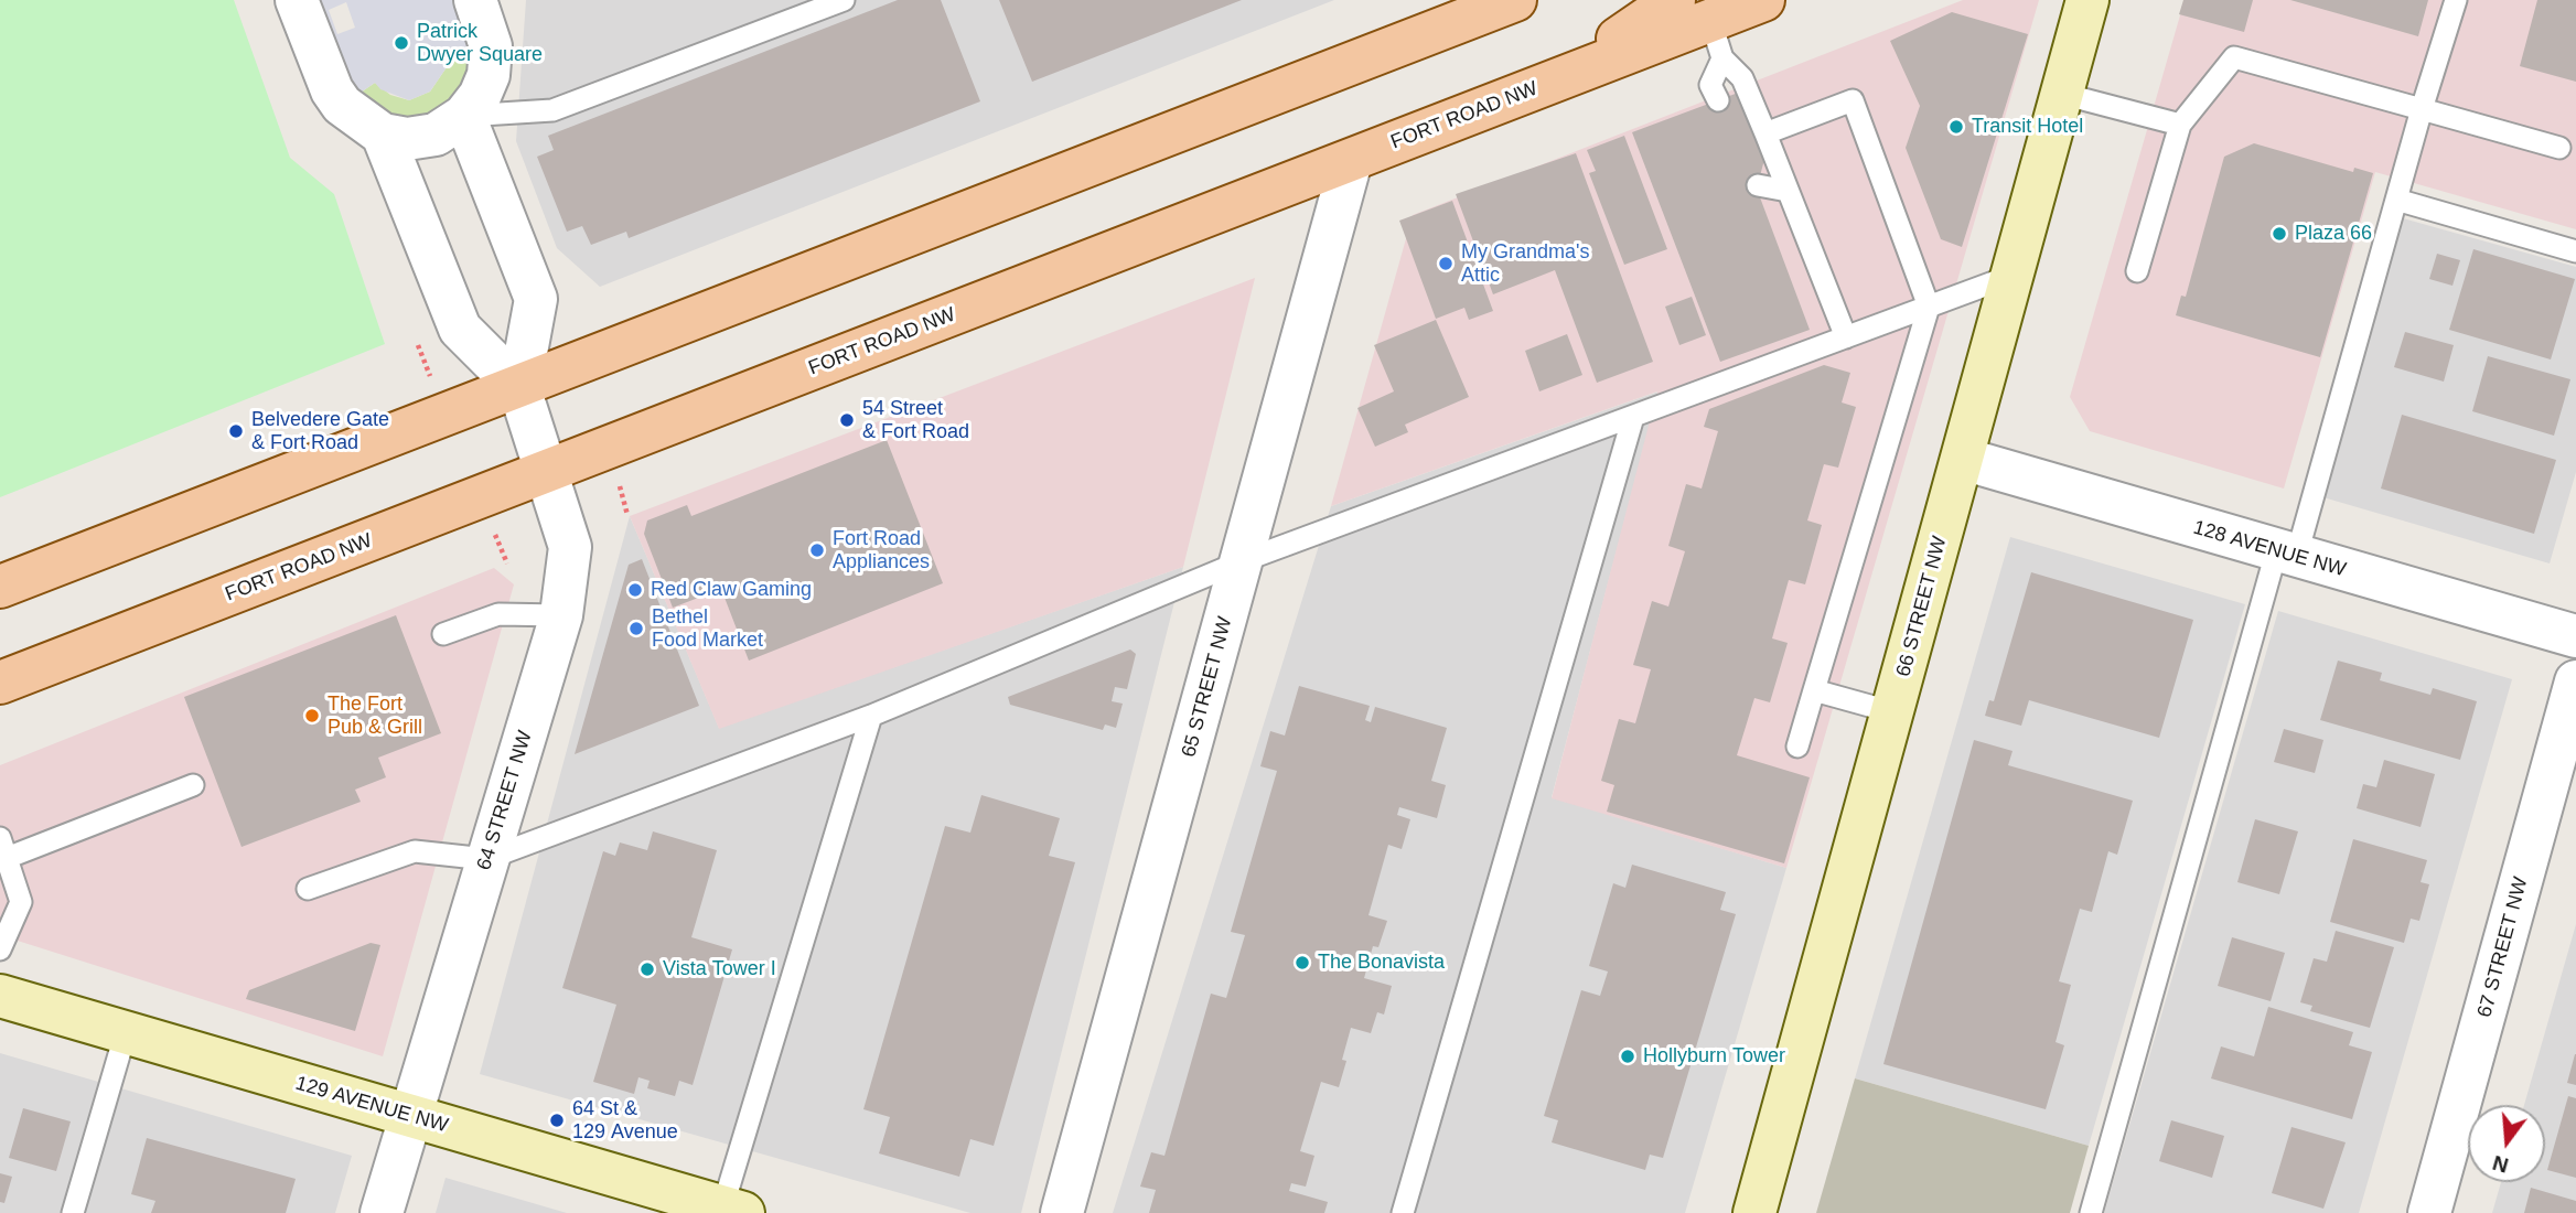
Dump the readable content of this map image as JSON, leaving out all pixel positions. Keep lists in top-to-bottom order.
{
  "streets": {
    "main road": ["FORT ROAD NW", "66 STREET NW", "129 AVENUE NW"],
    "street": [
      "128 AVENUE NW",
      "65 STREET NW",
      "64 STREET NW",
      "67 STREET NW"
    ]
  },
  "crossings": [
    ["FORT ROAD NW", "65 STREET NW"],
    ["FORT ROAD NW", "64 STREET NW"],
    ["128 AVENUE NW", "66 STREET NW"],
    ["64 STREET NW", "129 AVENUE NW"]
  ],
  "places": [
    "Patrick Dwyer Square",
    "Transit Hotel",
    "Plaza 66",
    "My Grandma's Attic",
    "54 Street & Fort Road",
    "Belvedere Gate & Fort Road",
    "Fort Road Appliances",
    "Red Claw Gaming",
    "Bethel Food Market",
    "The Fort Pub & Grill",
    "The Bonavista",
    "Vista Tower I",
    "Hollyburn Tower",
    "64 St & 129 Avenue"
  ],
  "north": "bottom"
}
